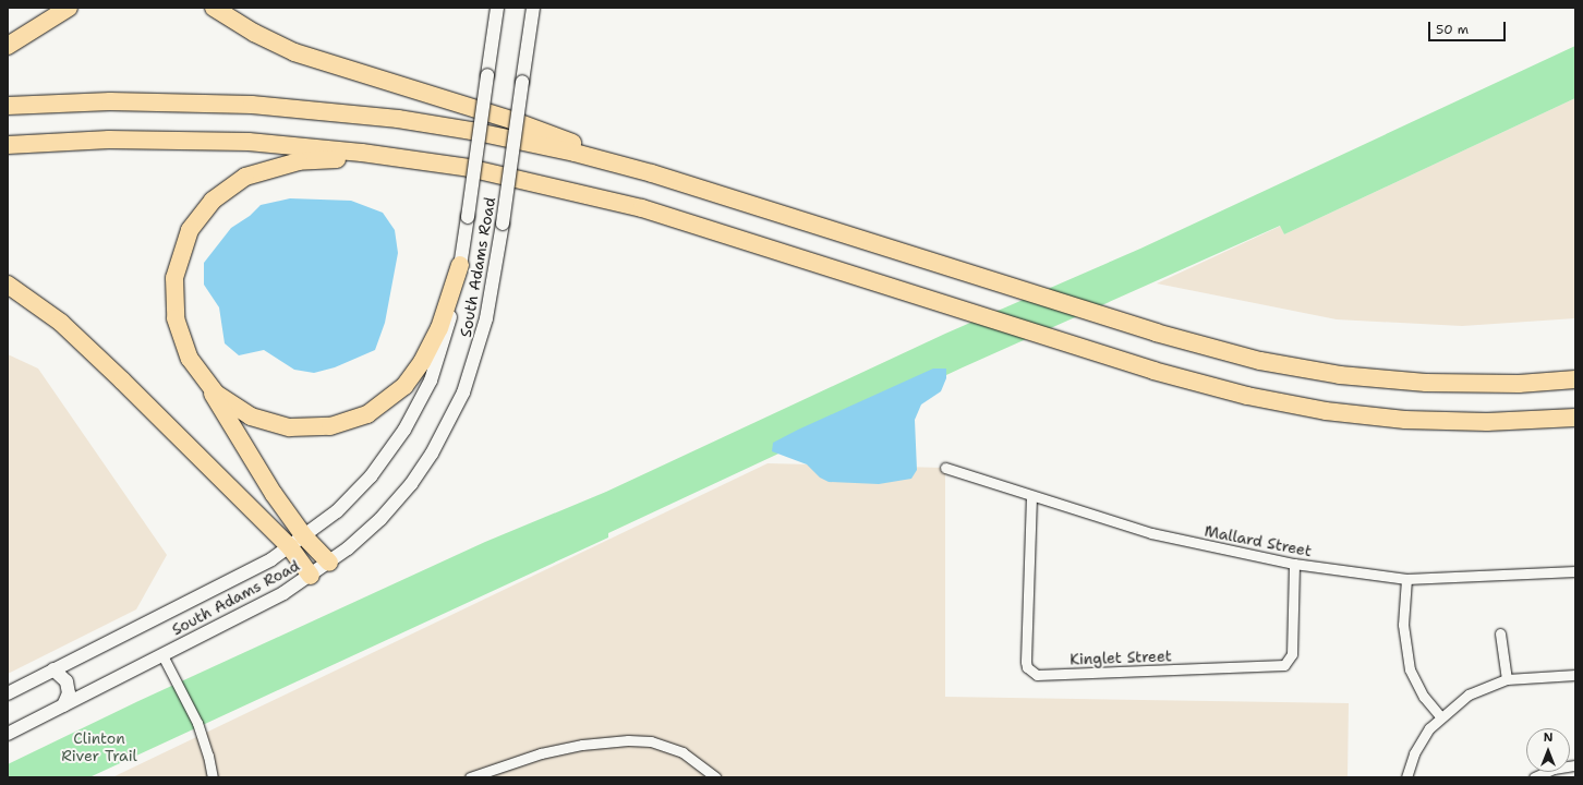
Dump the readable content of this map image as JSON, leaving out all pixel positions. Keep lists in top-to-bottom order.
{
  "streets": {
    "main road": ["South Adams Road"],
    "street": ["Mallard Street", "Kinglet Street"]
  },
  "crossings": [
    ["Mallard Street", "Kinglet Street"]
  ],
  "parks": ["Clinton River Trail"],
  "scale_bar": "50 m",
  "north": "top"
}
